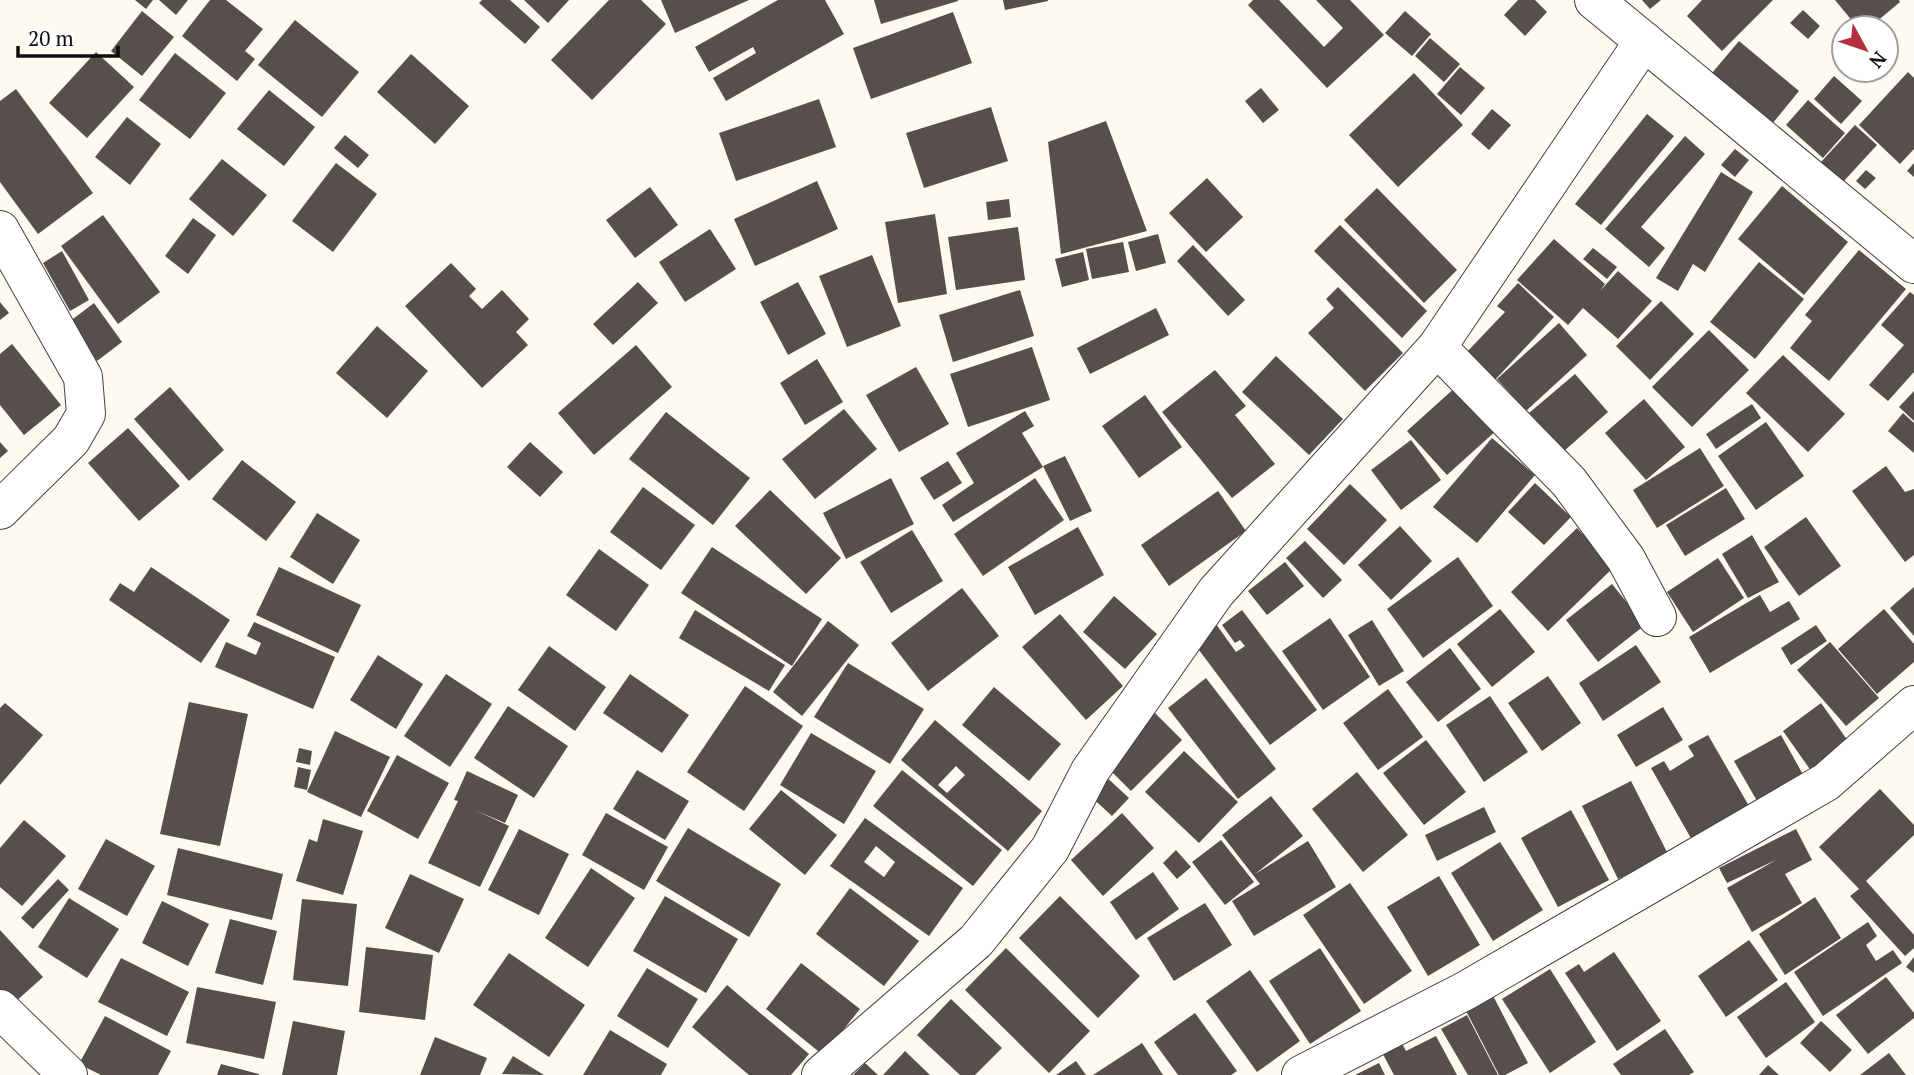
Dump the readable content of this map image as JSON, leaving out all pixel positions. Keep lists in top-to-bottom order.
{
  "scale_bar": "20 m",
  "north": "bottom right"
}
